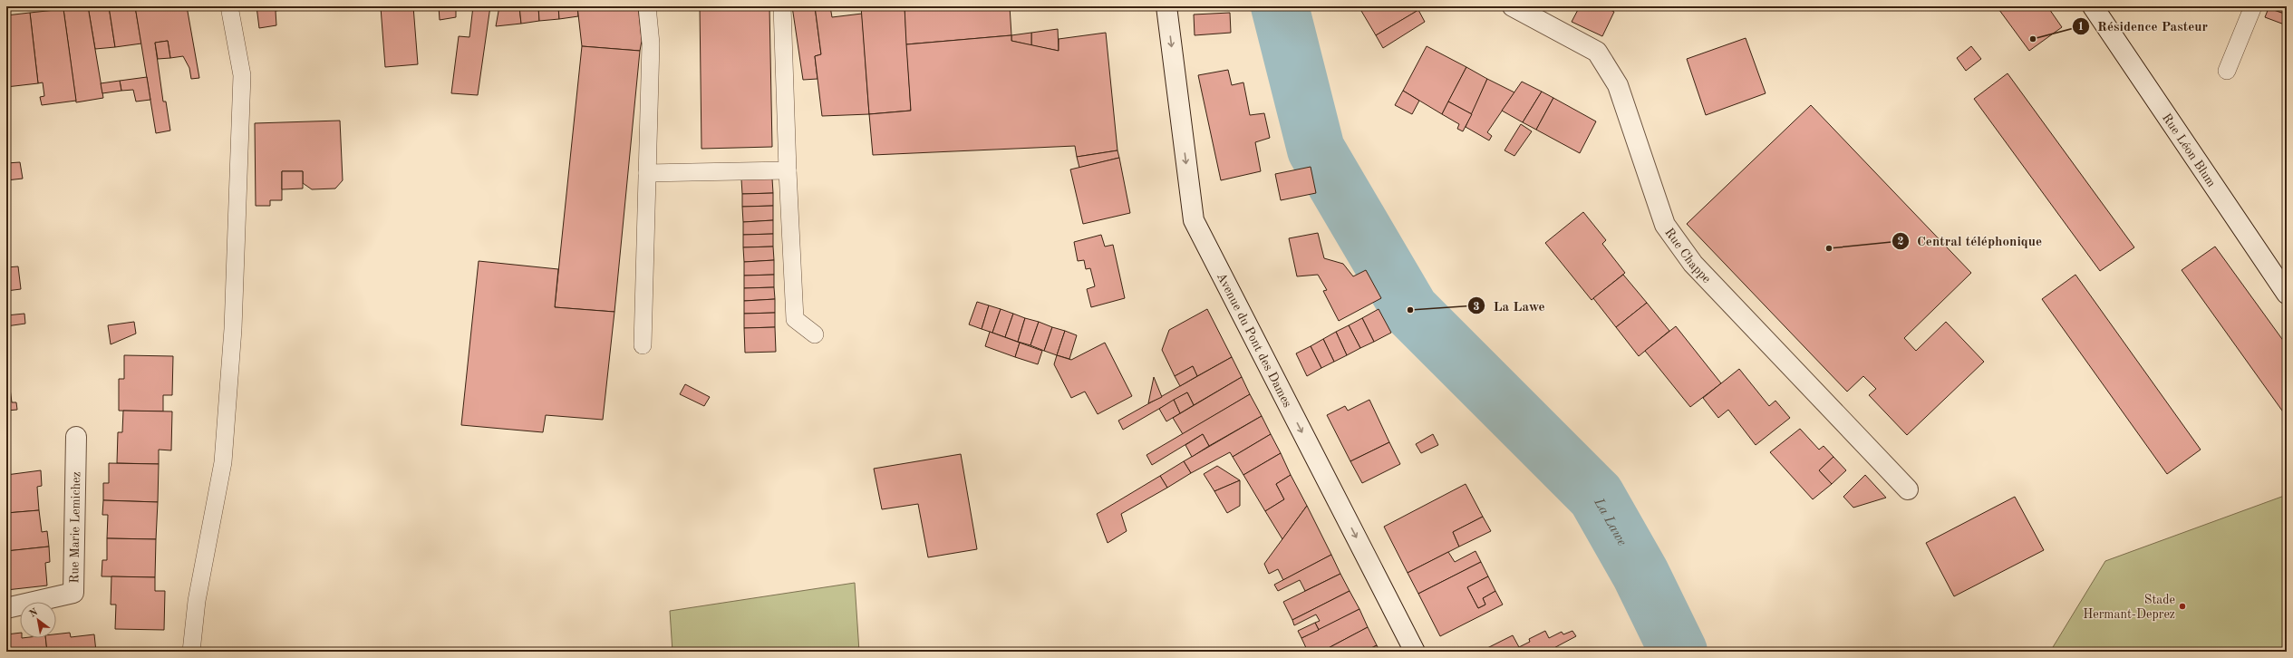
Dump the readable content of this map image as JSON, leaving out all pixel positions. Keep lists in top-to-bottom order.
{
  "streets": {
    "street": [
      "Rue Léon Blum",
      "Rue Chappe",
      "Avenue du Pont des Dames",
      "Rue Marie Lemichez"
    ]
  },
  "one_way": ["Avenue du Pont des Dames"],
  "water": ["La Lawe"],
  "places": [
    "Résidence Pasteur",
    "Central téléphonique",
    "La Lawe",
    "Stade Hermant-Deprez"
  ],
  "north": "top left"
}
